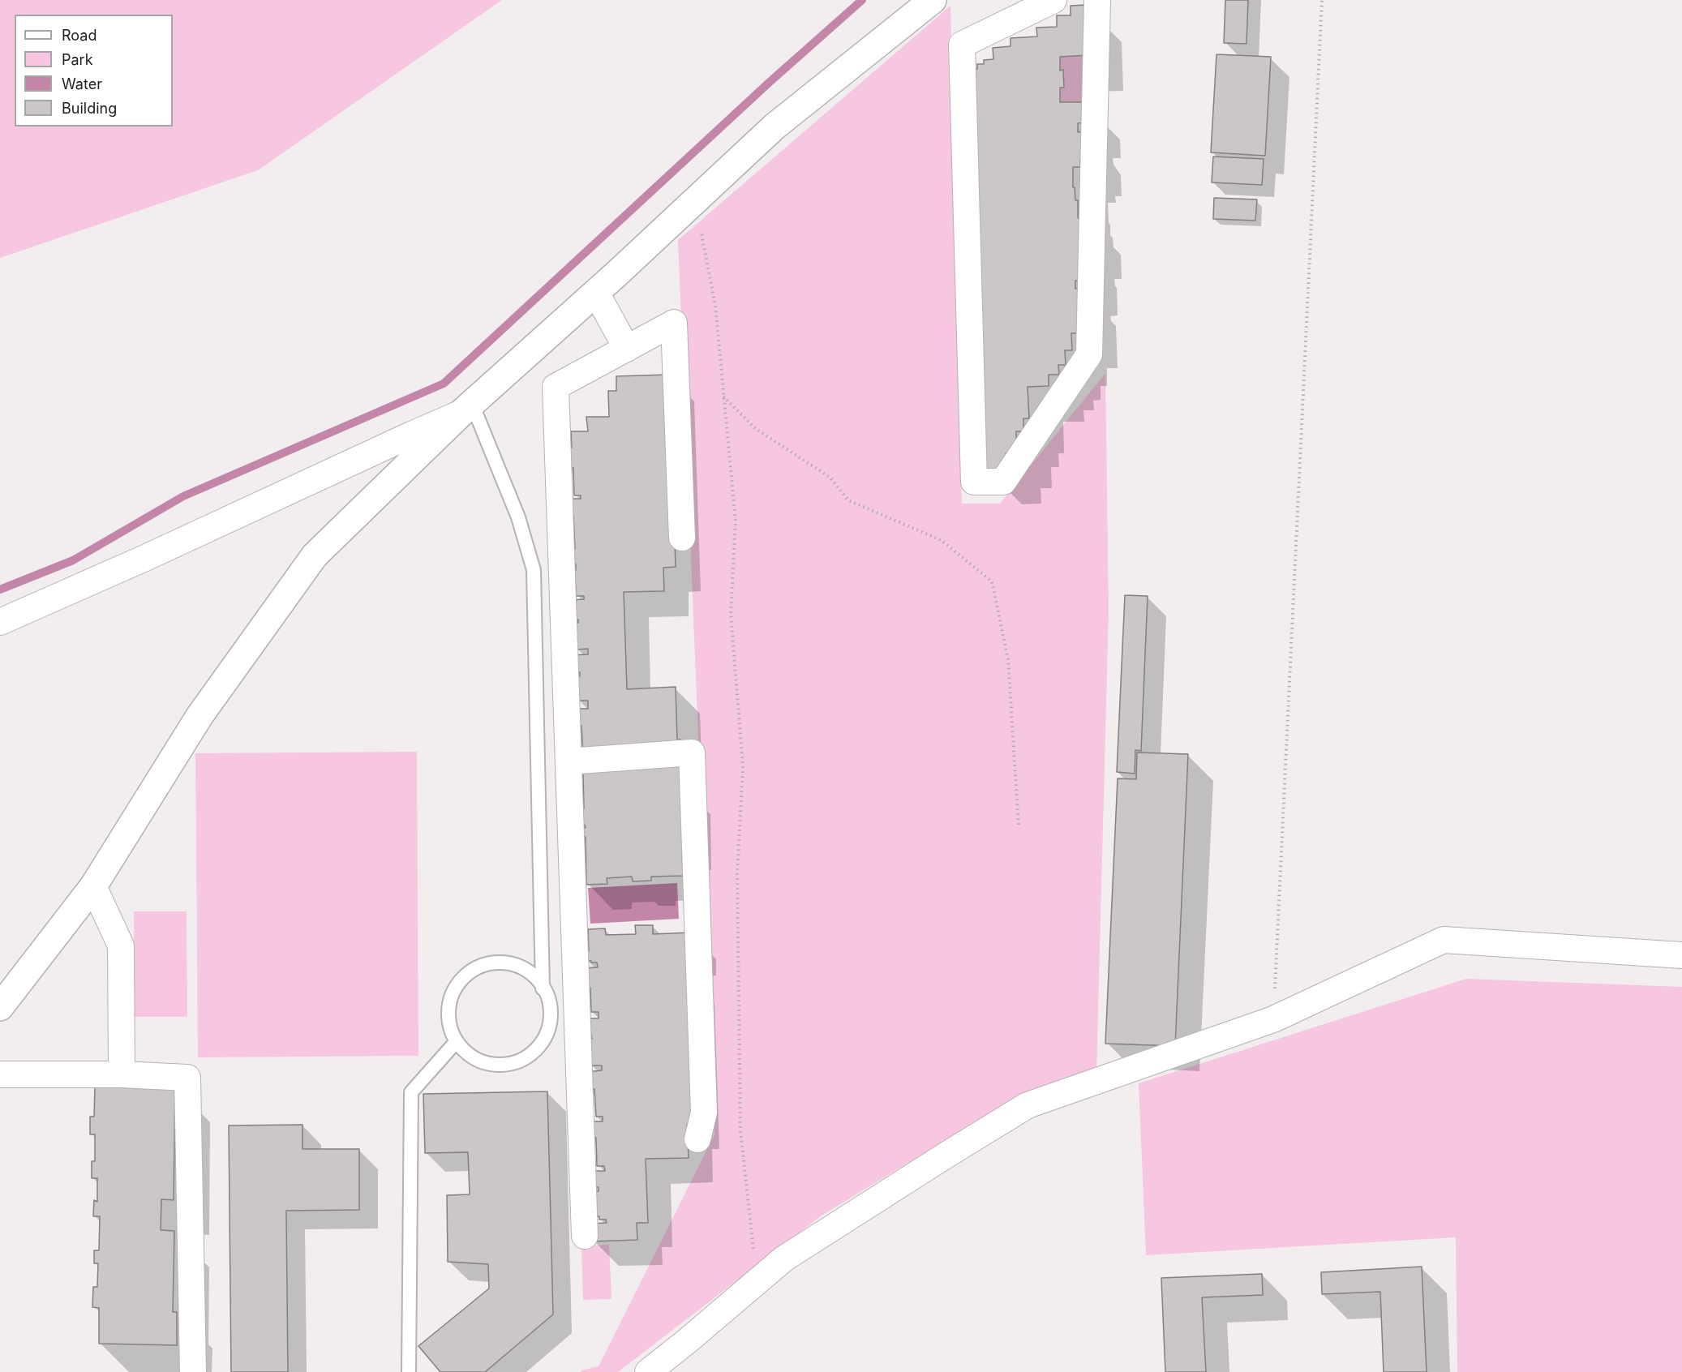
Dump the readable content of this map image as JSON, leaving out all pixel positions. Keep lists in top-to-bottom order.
{
  "legend": [
    "Road",
    "Park",
    "Water",
    "Building"
  ]
}
